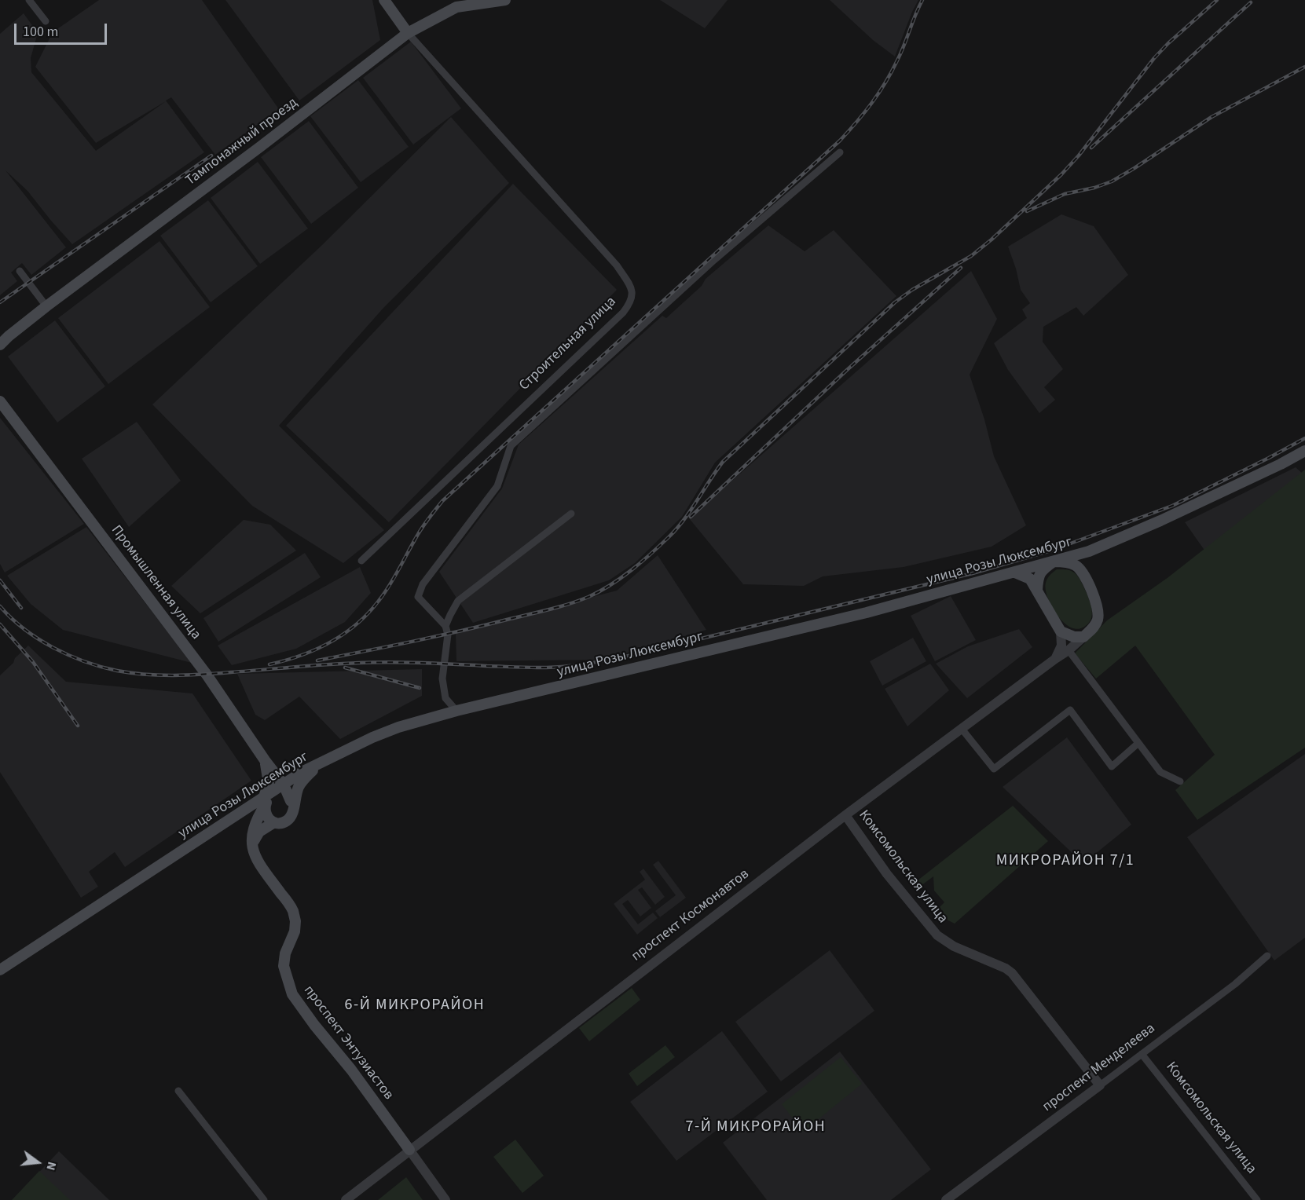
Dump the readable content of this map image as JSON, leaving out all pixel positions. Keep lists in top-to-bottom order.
{
  "streets": {
    "main road": [
      "Тампонажный проезд",
      "Строительная улица",
      "улица Розы Люксембург",
      "Промышленная улица",
      "проспект Энтузиастов"
    ],
    "street": ["Комсомольская улица", "проспект Космонавтов", "проспект Менделеева"]
  },
  "crossings": [
    ["Тампонажный проезд", "Строительная улица"],
    ["улица Розы Люксембург", "Промышленная улица"],
    ["улица Розы Люксембург", "проспект Космонавтов"],
    ["Комсомольская улица", "проспект Космонавтов"],
    ["Комсомольская улица", "проспект Менделеева"],
    ["проспект Космонавтов", "проспект Энтузиастов"]
  ],
  "districts": ["МИКРОРАЙОН 7/1", "6-Й МИКРОРАЙОН", "7-Й МИКРОРАЙОН"],
  "scale_bar": "100 m",
  "north": "right"
}
